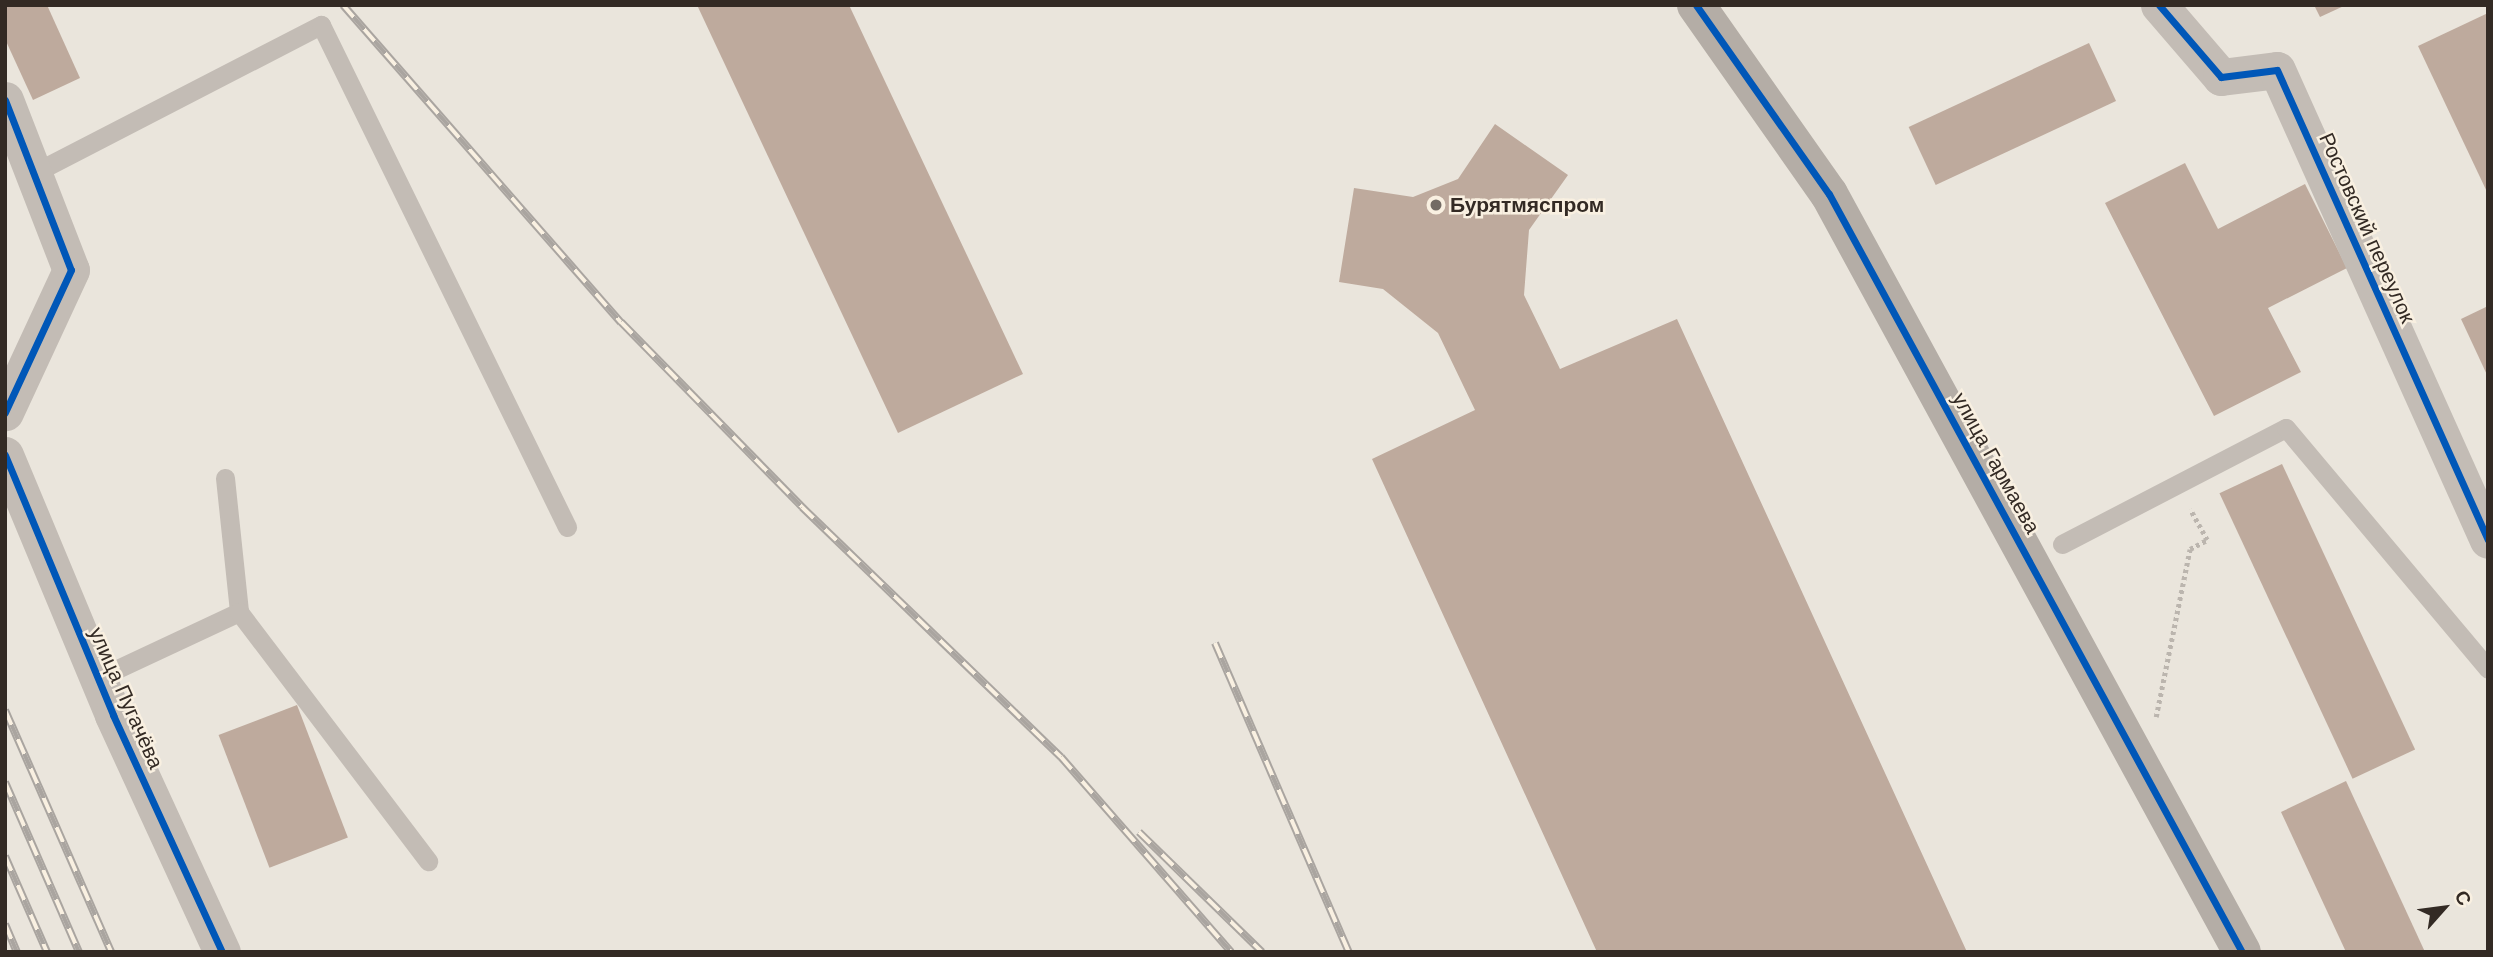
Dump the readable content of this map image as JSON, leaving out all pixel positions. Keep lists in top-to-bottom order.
{
  "streets": {
    "street": ["Ростовский переулок", "улица Гармаева", "улица Пугачёва"]
  },
  "places": ["Бурятмяспром"],
  "north": "top right"
}
